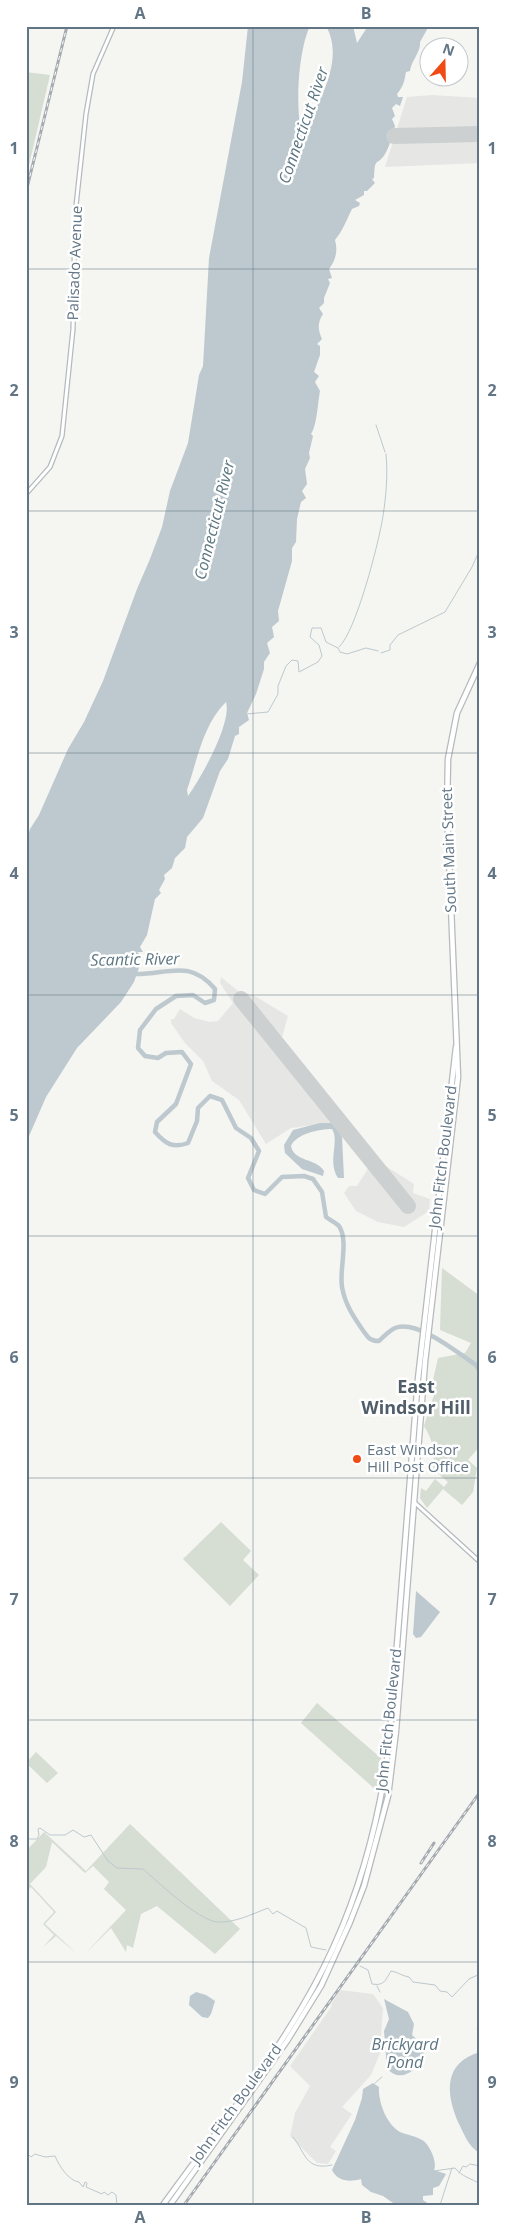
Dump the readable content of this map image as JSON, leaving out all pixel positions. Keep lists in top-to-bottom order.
{
  "streets": {
    "highway": ["South Main Street", "John Fitch Boulevard"],
    "main road": ["Palisado Avenue"]
  },
  "crossings": [
    ["South Main Street", "John Fitch Boulevard"]
  ],
  "districts": ["East Windsor Hill"],
  "water": ["Connecticut River", "Scantic River", "Brickyard Pond"],
  "places": ["East Windsor Hill Post Office"],
  "north": "top",
  "grid": {
    "columns": ["A", "B"],
    "rows": [
      "1",
      "2",
      "3",
      "4",
      "5",
      "6",
      "7",
      "8",
      "9"
    ]
  }
}
